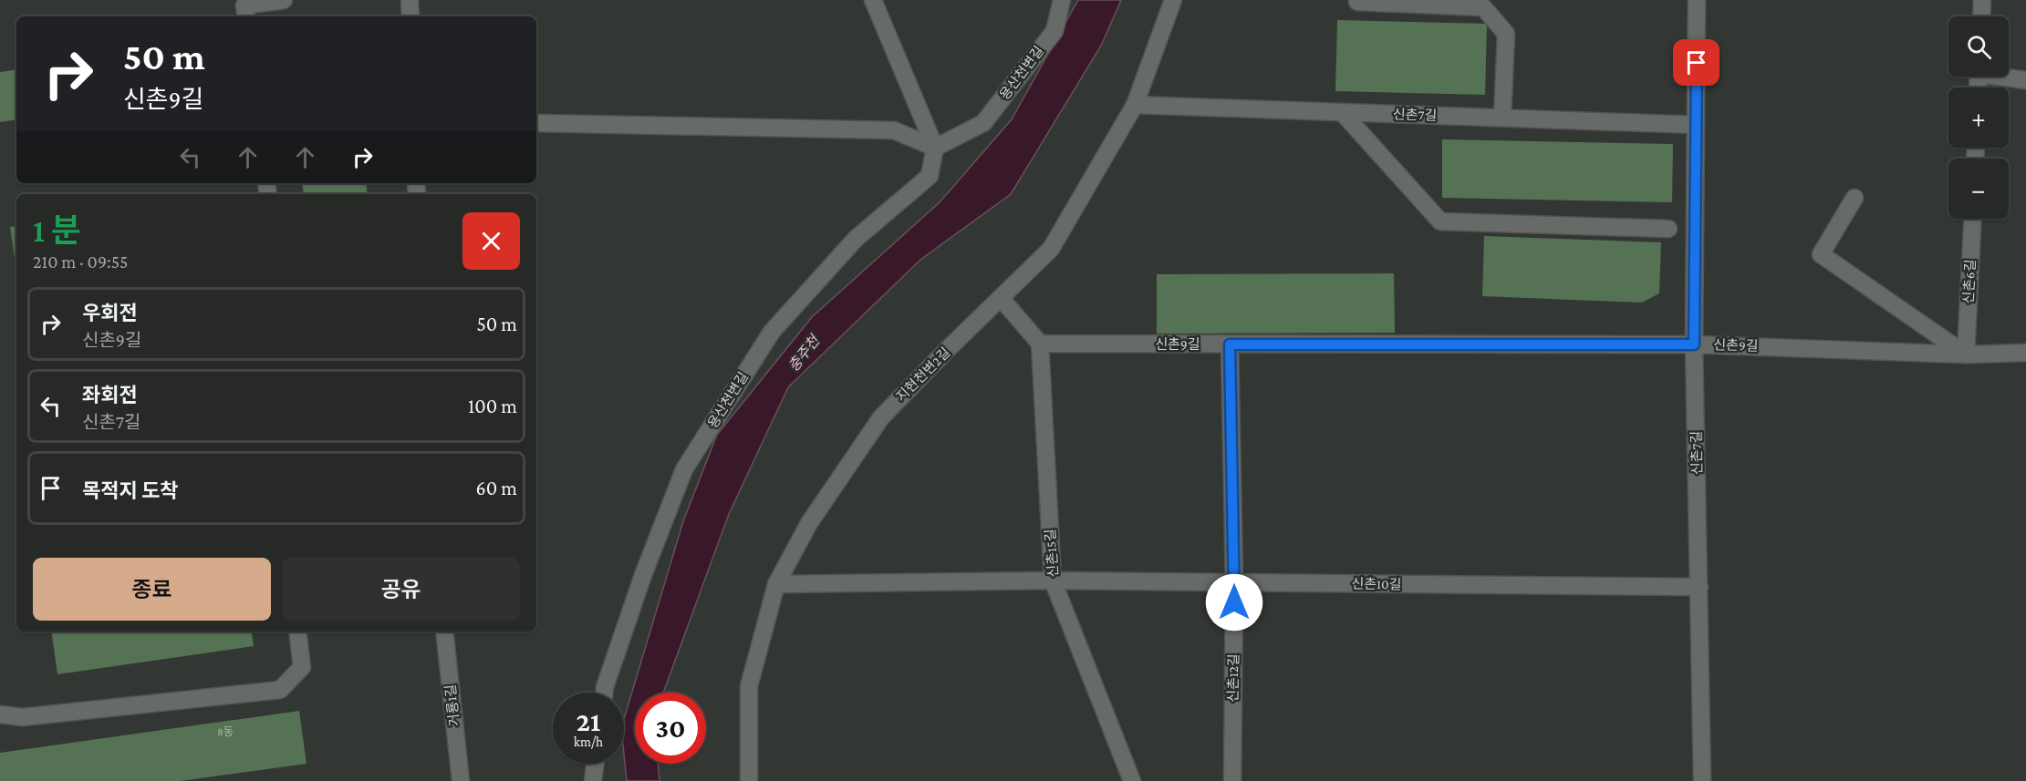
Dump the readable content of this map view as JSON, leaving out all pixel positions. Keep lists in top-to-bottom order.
{
  "streets": {
    "street": [
      "용산천변길",
      "신촌7길",
      "신촌6길",
      "신촌9길",
      "지현천변2길",
      "신촌15길",
      "신촌10길",
      "신촌12길",
      "거룡1길"
    ]
  },
  "crossings": [
    ["신촌7길", "신촌9길"],
    ["신촌7길", "지현천변2길"],
    ["신촌7길", "신촌10길"],
    ["신촌6길", "신촌9길"],
    ["신촌9길", "신촌15길"],
    ["신촌9길", "신촌12길"],
    ["지현천변2길", "신촌10길"],
    ["신촌15길", "신촌10길"],
    ["신촌10길", "신촌12길"]
  ],
  "water": ["충주천"],
  "house_numbers": ["8동"],
  "page": {
    "map_buttons": ["+", "−"],
    "turn": ["50 m", "신촌9길"],
    "heading": ["1 분", "210 m · 09:55"],
    "list": [
      {
        "name": "우회전",
        "note": "신촌9길",
        "value": "50 m"
      },
      {
        "name": "좌회전",
        "note": "신촌7길",
        "value": "100 m"
      },
      {
        "name": "목적지 도착",
        "value": "60 m"
      }
    ],
    "buttons": ["종료", "공유"],
    "speed": "21 km/h",
    "limit": "30"
  }
}
